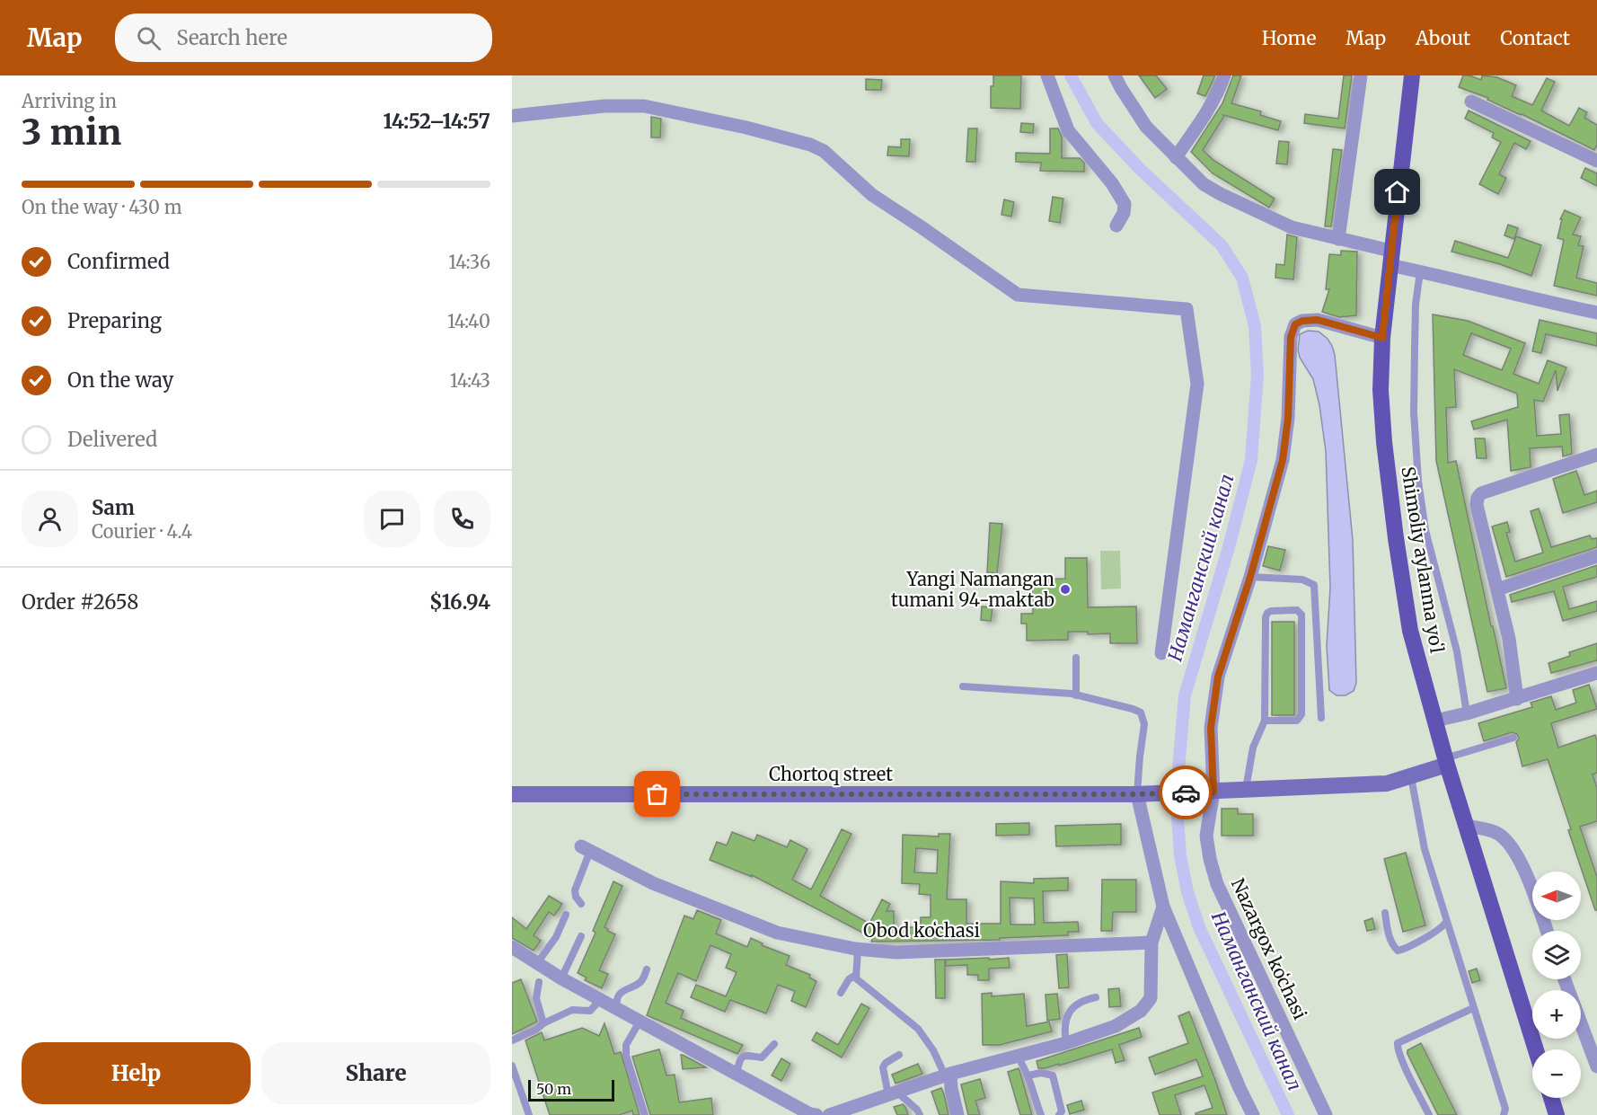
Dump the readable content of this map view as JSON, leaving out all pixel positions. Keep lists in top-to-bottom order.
{
  "streets": {
    "main road": ["Shimoliy aylanma yoʻl", "Chortoq street"],
    "street": ["Obod koʻchasi", "Nazargox koʻchasi"]
  },
  "crossings": [
    ["Shimoliy aylanma yoʻl", "Chortoq street"],
    ["Shimoliy aylanma yoʻl", "Nazargox koʻchasi"],
    ["Chortoq street", "Nazargox koʻchasi"]
  ],
  "water": ["Наманганский канал"],
  "places": ["Yangi Namangan tumani 94-maktab"],
  "scale_bar": "50 m",
  "north": "left",
  "page": {
    "header": "Map",
    "search": "Search here",
    "nav": [
      "Home",
      "Map",
      "About",
      "Contact"
    ],
    "heading": ["3 min", "Arriving in", "14:52–14:57"],
    "panel": [
      "Sam",
      "Courier · 4.4",
      "Order #2658",
      "$16.94"
    ],
    "bar": "On the way · 430 m",
    "list": [
      ["Confirmed", "14:36"],
      ["Preparing", "14:40"],
      ["On the way", "14:43"],
      "Delivered"
    ],
    "map_buttons": ["+", "−"],
    "buttons": ["Help", "Share"],
    "scale": "50 m"
  }
}
